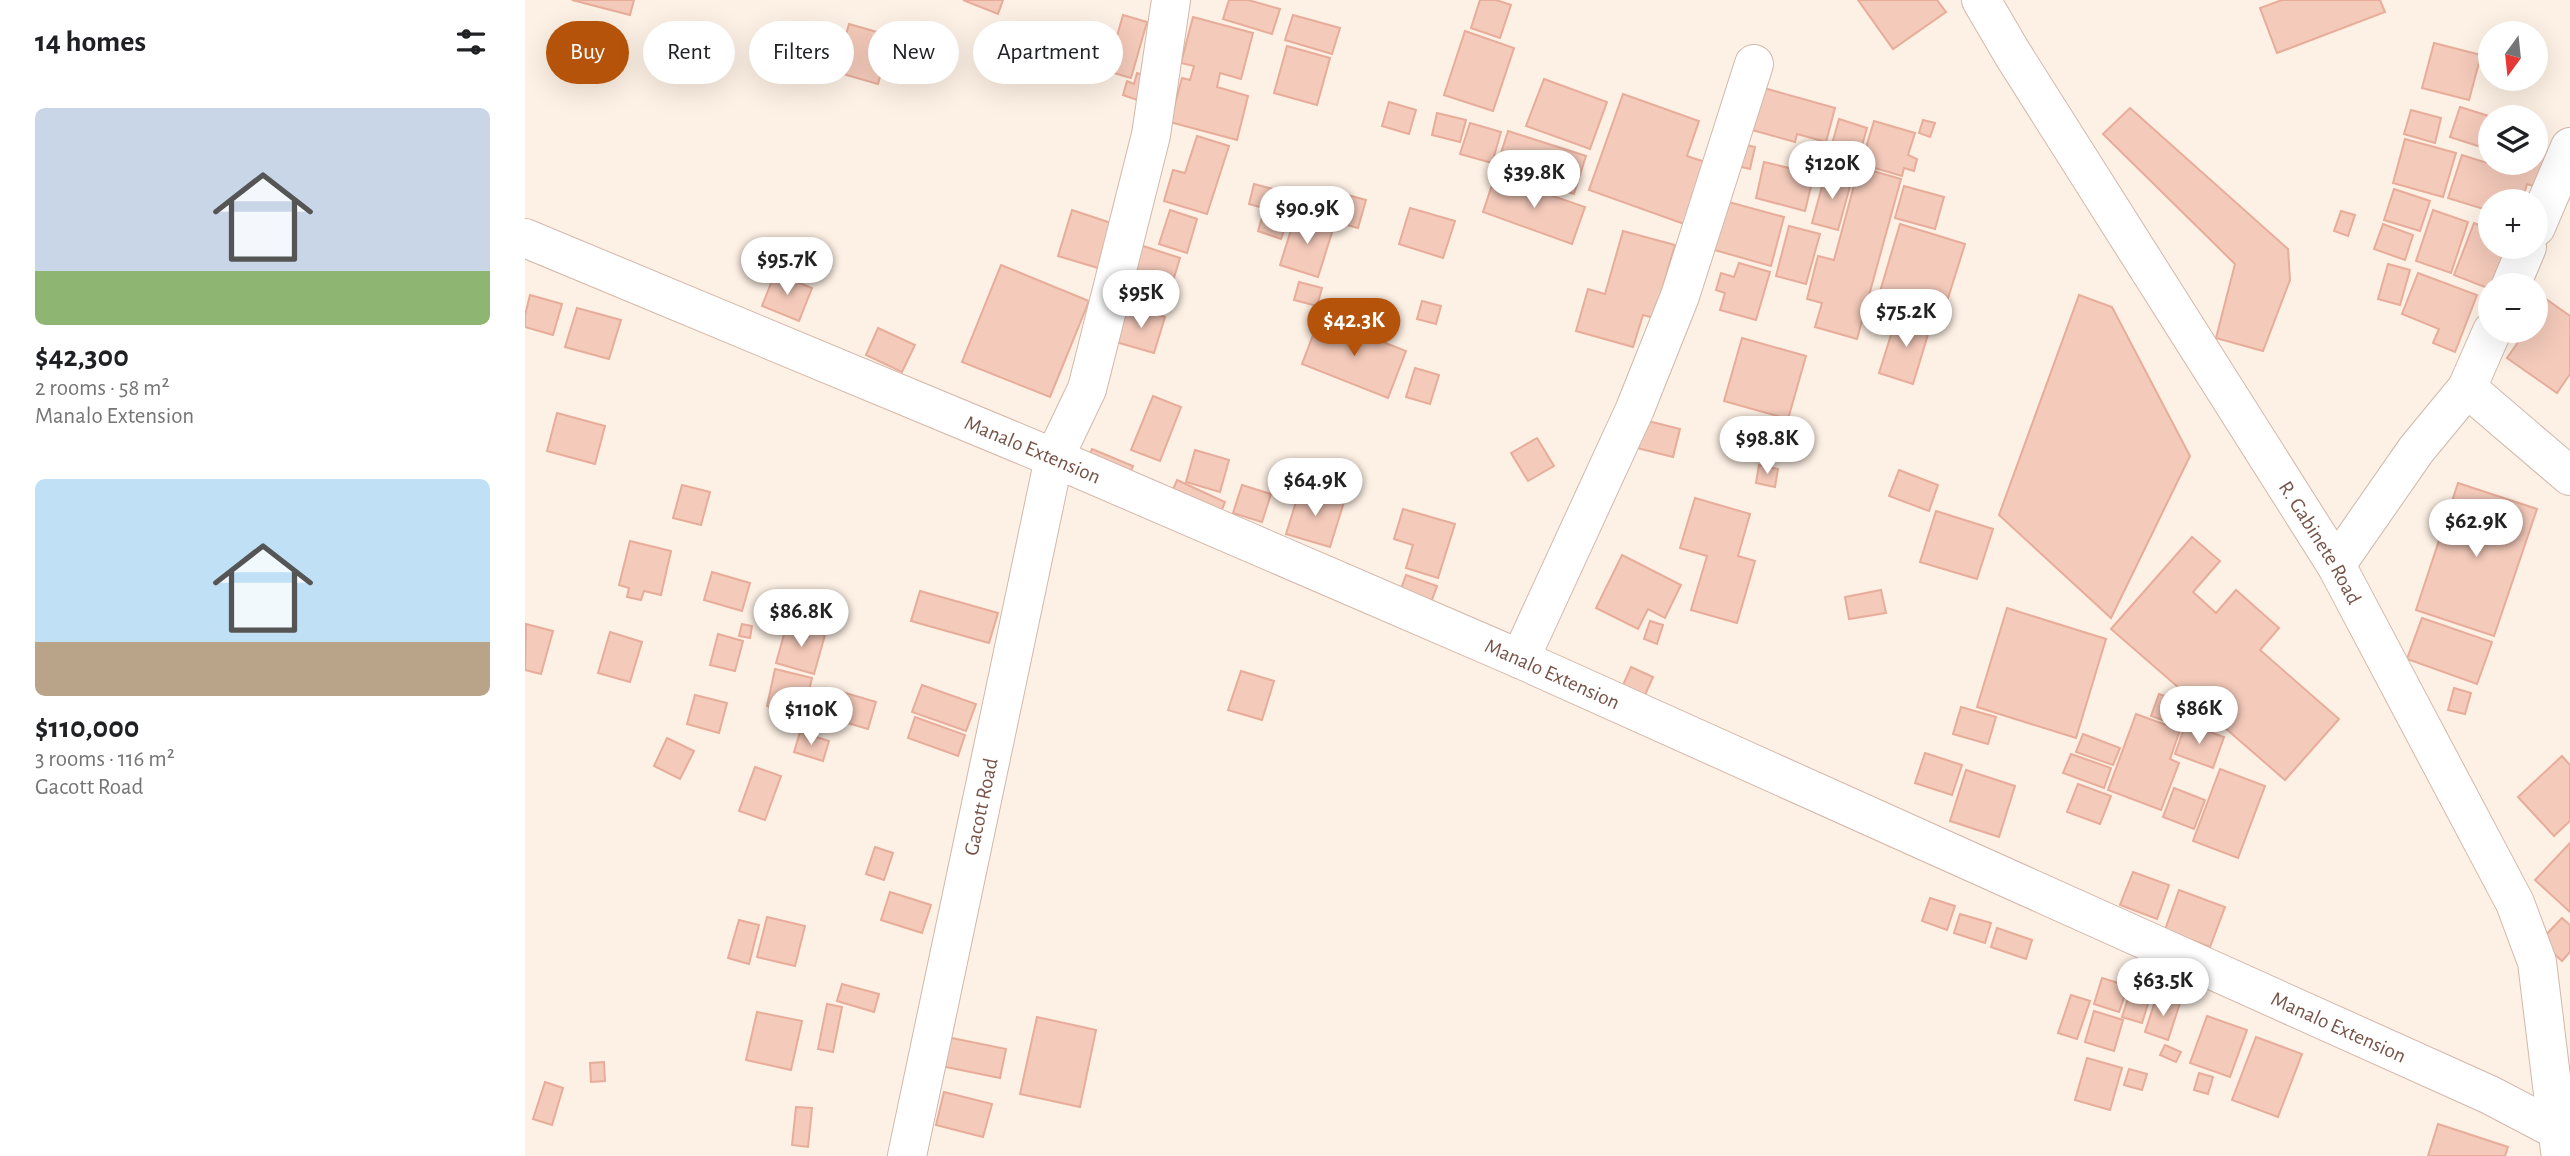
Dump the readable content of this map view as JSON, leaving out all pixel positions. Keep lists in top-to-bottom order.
{
  "streets": {
    "street": ["Manalo Extension", "R. Gabinete Road", "Gacott Road"]
  },
  "crossings": [
    ["Manalo Extension", "R. Gabinete Road"],
    ["Manalo Extension", "Gacott Road"]
  ],
  "north": "bottom",
  "page": {
    "heading": "14 homes",
    "map_buttons": ["+", "−"],
    "chip": [
      "Buy",
      "Rent",
      "Filters",
      "New",
      "Apartment"
    ],
    "list": [
      {
        "name": "$42,300",
        "note": "2 rooms · 58 m² · Manalo Extension"
      },
      {
        "name": "$110,000",
        "note": "3 rooms · 116 m² · Gacott Road"
      }
    ],
    "price": [
      "$120K",
      "$39.8K",
      "$90.9K",
      "$95.7K",
      "$95K",
      "$75.2K",
      "$42.3K",
      "$98.8K",
      "$64.9K",
      "$62.9K",
      "$86.8K",
      "$86K",
      "$110K",
      "$63.5K"
    ]
  }
}
